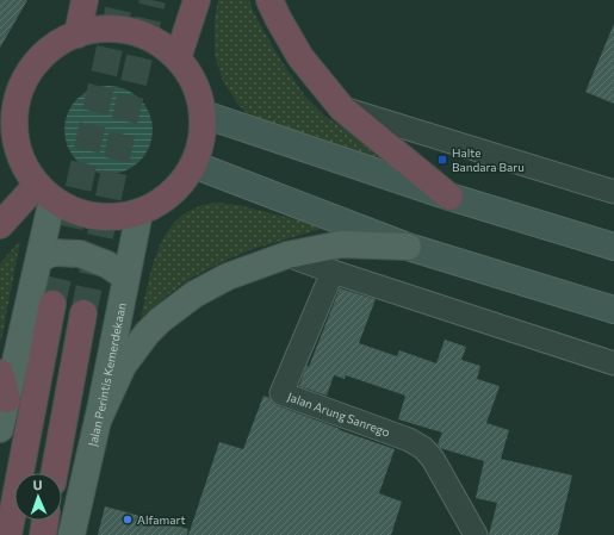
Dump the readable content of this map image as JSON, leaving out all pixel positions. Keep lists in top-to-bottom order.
{
  "streets": {
    "main road": ["Jalan Perintis Kemerdekaan"],
    "street": ["Jalan Arung Sanrego"]
  },
  "places": {
    "transit": ["Halte Bandara Baru"],
    "other": ["Alfamart"]
  },
  "north": "top"
}
